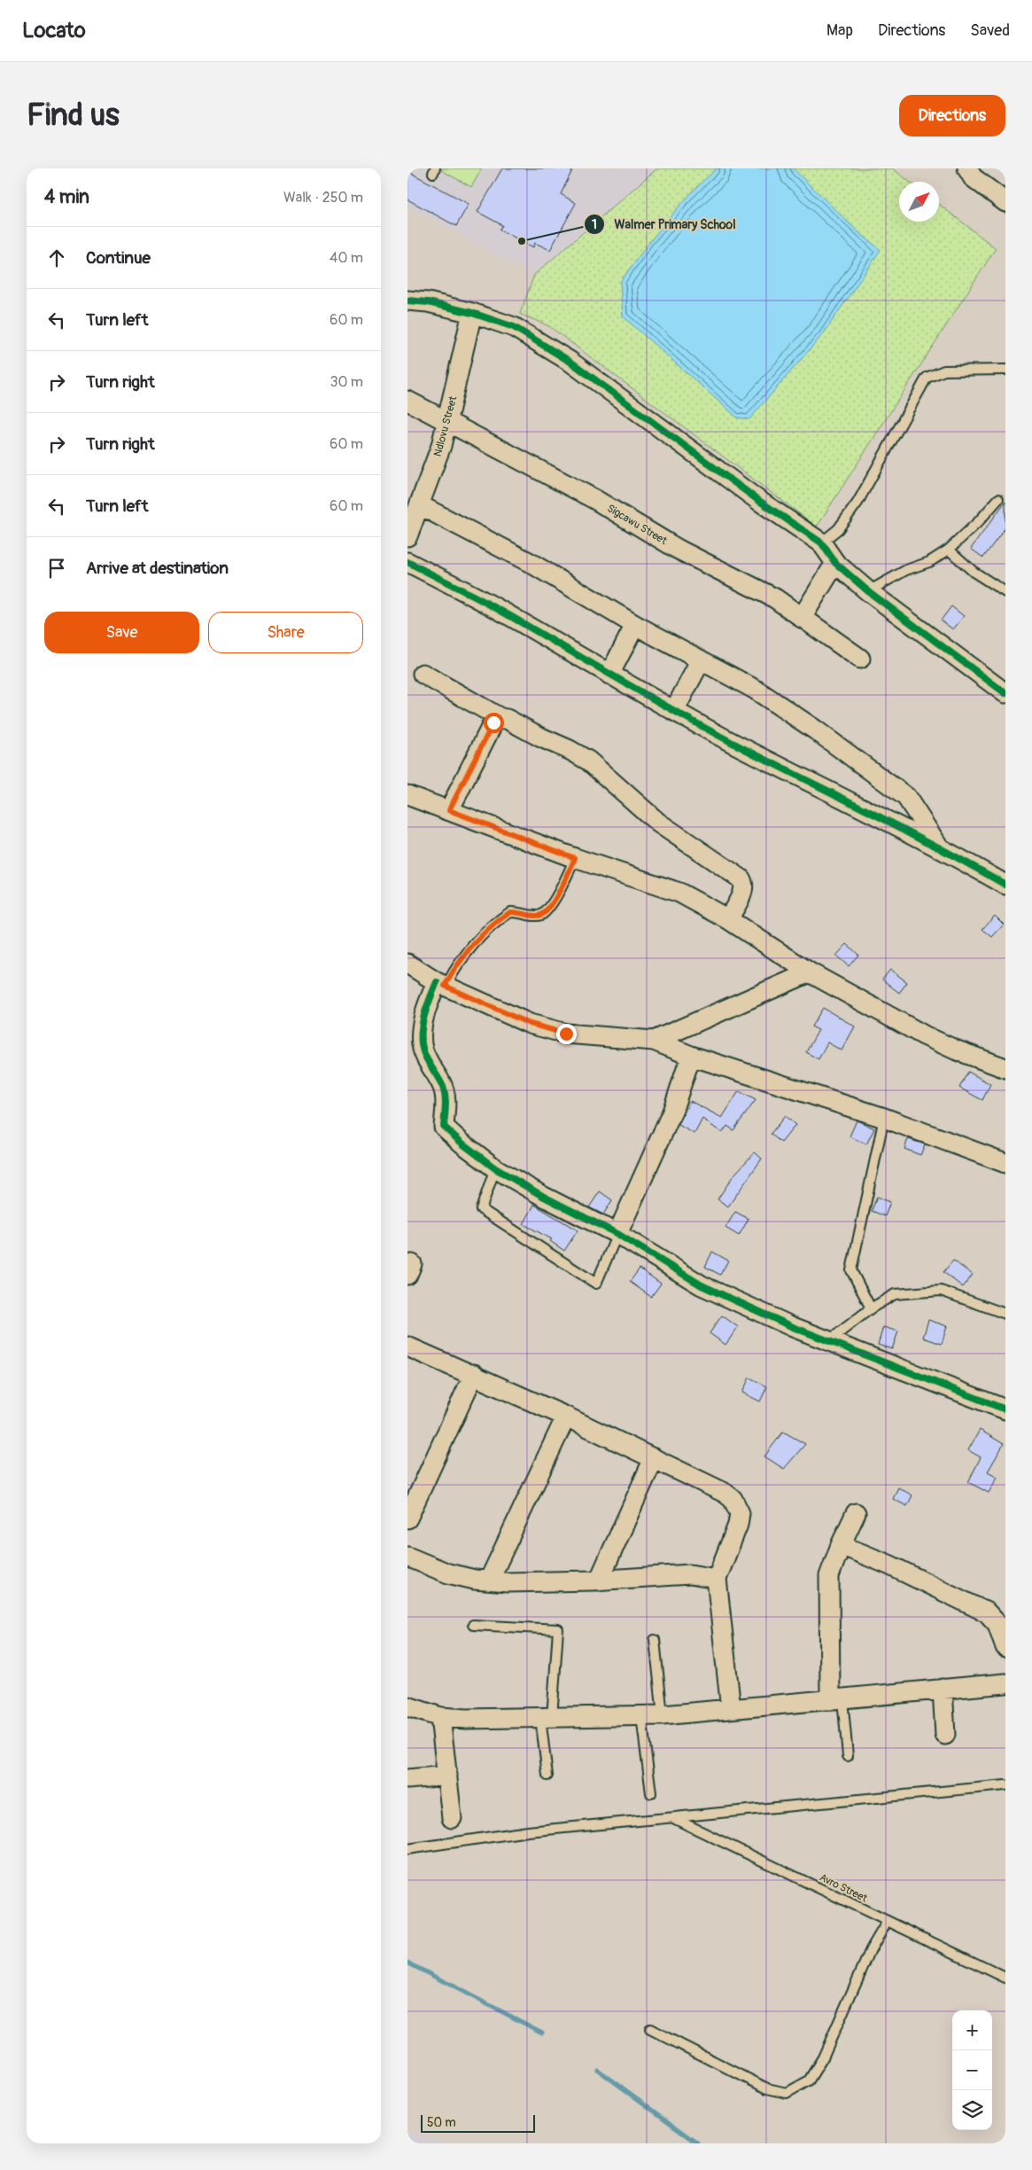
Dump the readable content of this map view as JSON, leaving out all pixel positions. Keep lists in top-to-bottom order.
{
  "streets": {
    "street": ["Ndlovu Street", "Sigcawu Street"],
    "lane": ["Avro Street"]
  },
  "crossings": [
    ["Ndlovu Street", "Sigcawu Street"]
  ],
  "places": ["Walmer Primary School"],
  "scale_bar": "50 m",
  "north": "top right",
  "page": {
    "header": "Locato",
    "nav": ["Map", "Directions", "Saved"],
    "buttons": [
      "Directions",
      ["Save", "Share"]
    ],
    "title": "Find us",
    "heading": ["4 min", "Walk · 250 m"],
    "list": [
      ["Continue", "40 m"],
      ["Turn left", "60 m"],
      ["Turn right", "30 m"],
      ["Turn right", "60 m"],
      ["Turn left", "60 m"],
      "Arrive at destination"
    ],
    "map_buttons": ["+", "−"],
    "scale": "50 m"
  }
}
